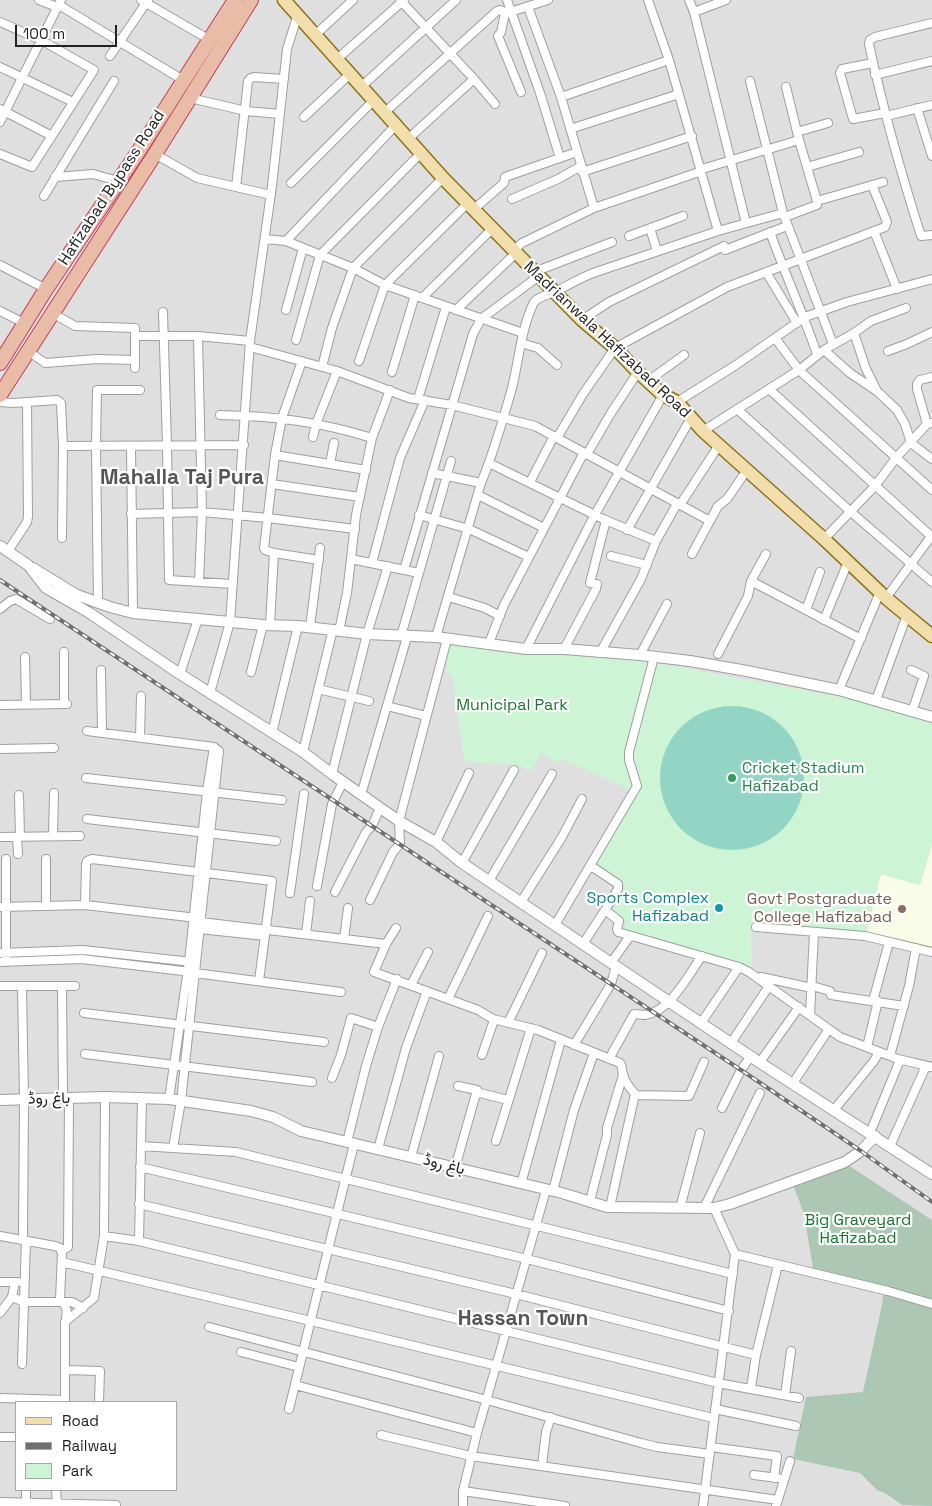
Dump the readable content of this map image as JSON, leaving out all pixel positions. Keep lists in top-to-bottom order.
{
  "streets": {
    "highway": ["Hafizabad Bypass Road"],
    "main road": ["Madrianwala Hafizabad Road"],
    "street": ["باغ روڈ"]
  },
  "districts": ["Mahalla Taj Pura", "Hassan Town"],
  "parks": ["Municipal Park", "Big Graveyard Hafizabad"],
  "places": ["Cricket Stadium Hafizabad", "Sports Complex Hafizabad", "Govt Postgraduate College Hafizabad"],
  "legend": ["Road", "Railway", "Park"],
  "scale_bar": "100 m"
}
